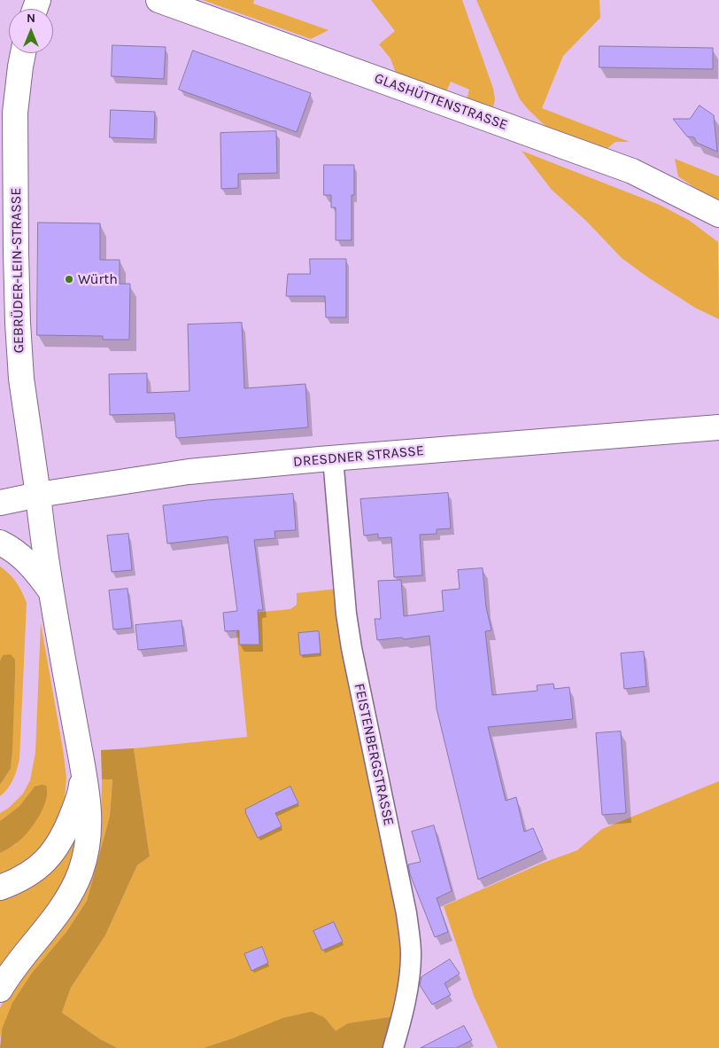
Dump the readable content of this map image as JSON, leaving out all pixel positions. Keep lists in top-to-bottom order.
{
  "streets": {
    "main road": ["GLASHÜTTENSTRASSE", "GEBRÜDER-LEIN-STRASSE", "DRESDNER STRASSE"],
    "street": ["FEISTENBERGSTRASSE"]
  },
  "crossings": [
    ["GEBRÜDER-LEIN-STRASSE", "DRESDNER STRASSE"],
    ["DRESDNER STRASSE", "FEISTENBERGSTRASSE"]
  ],
  "places": ["Würth"],
  "north": "top"
}
